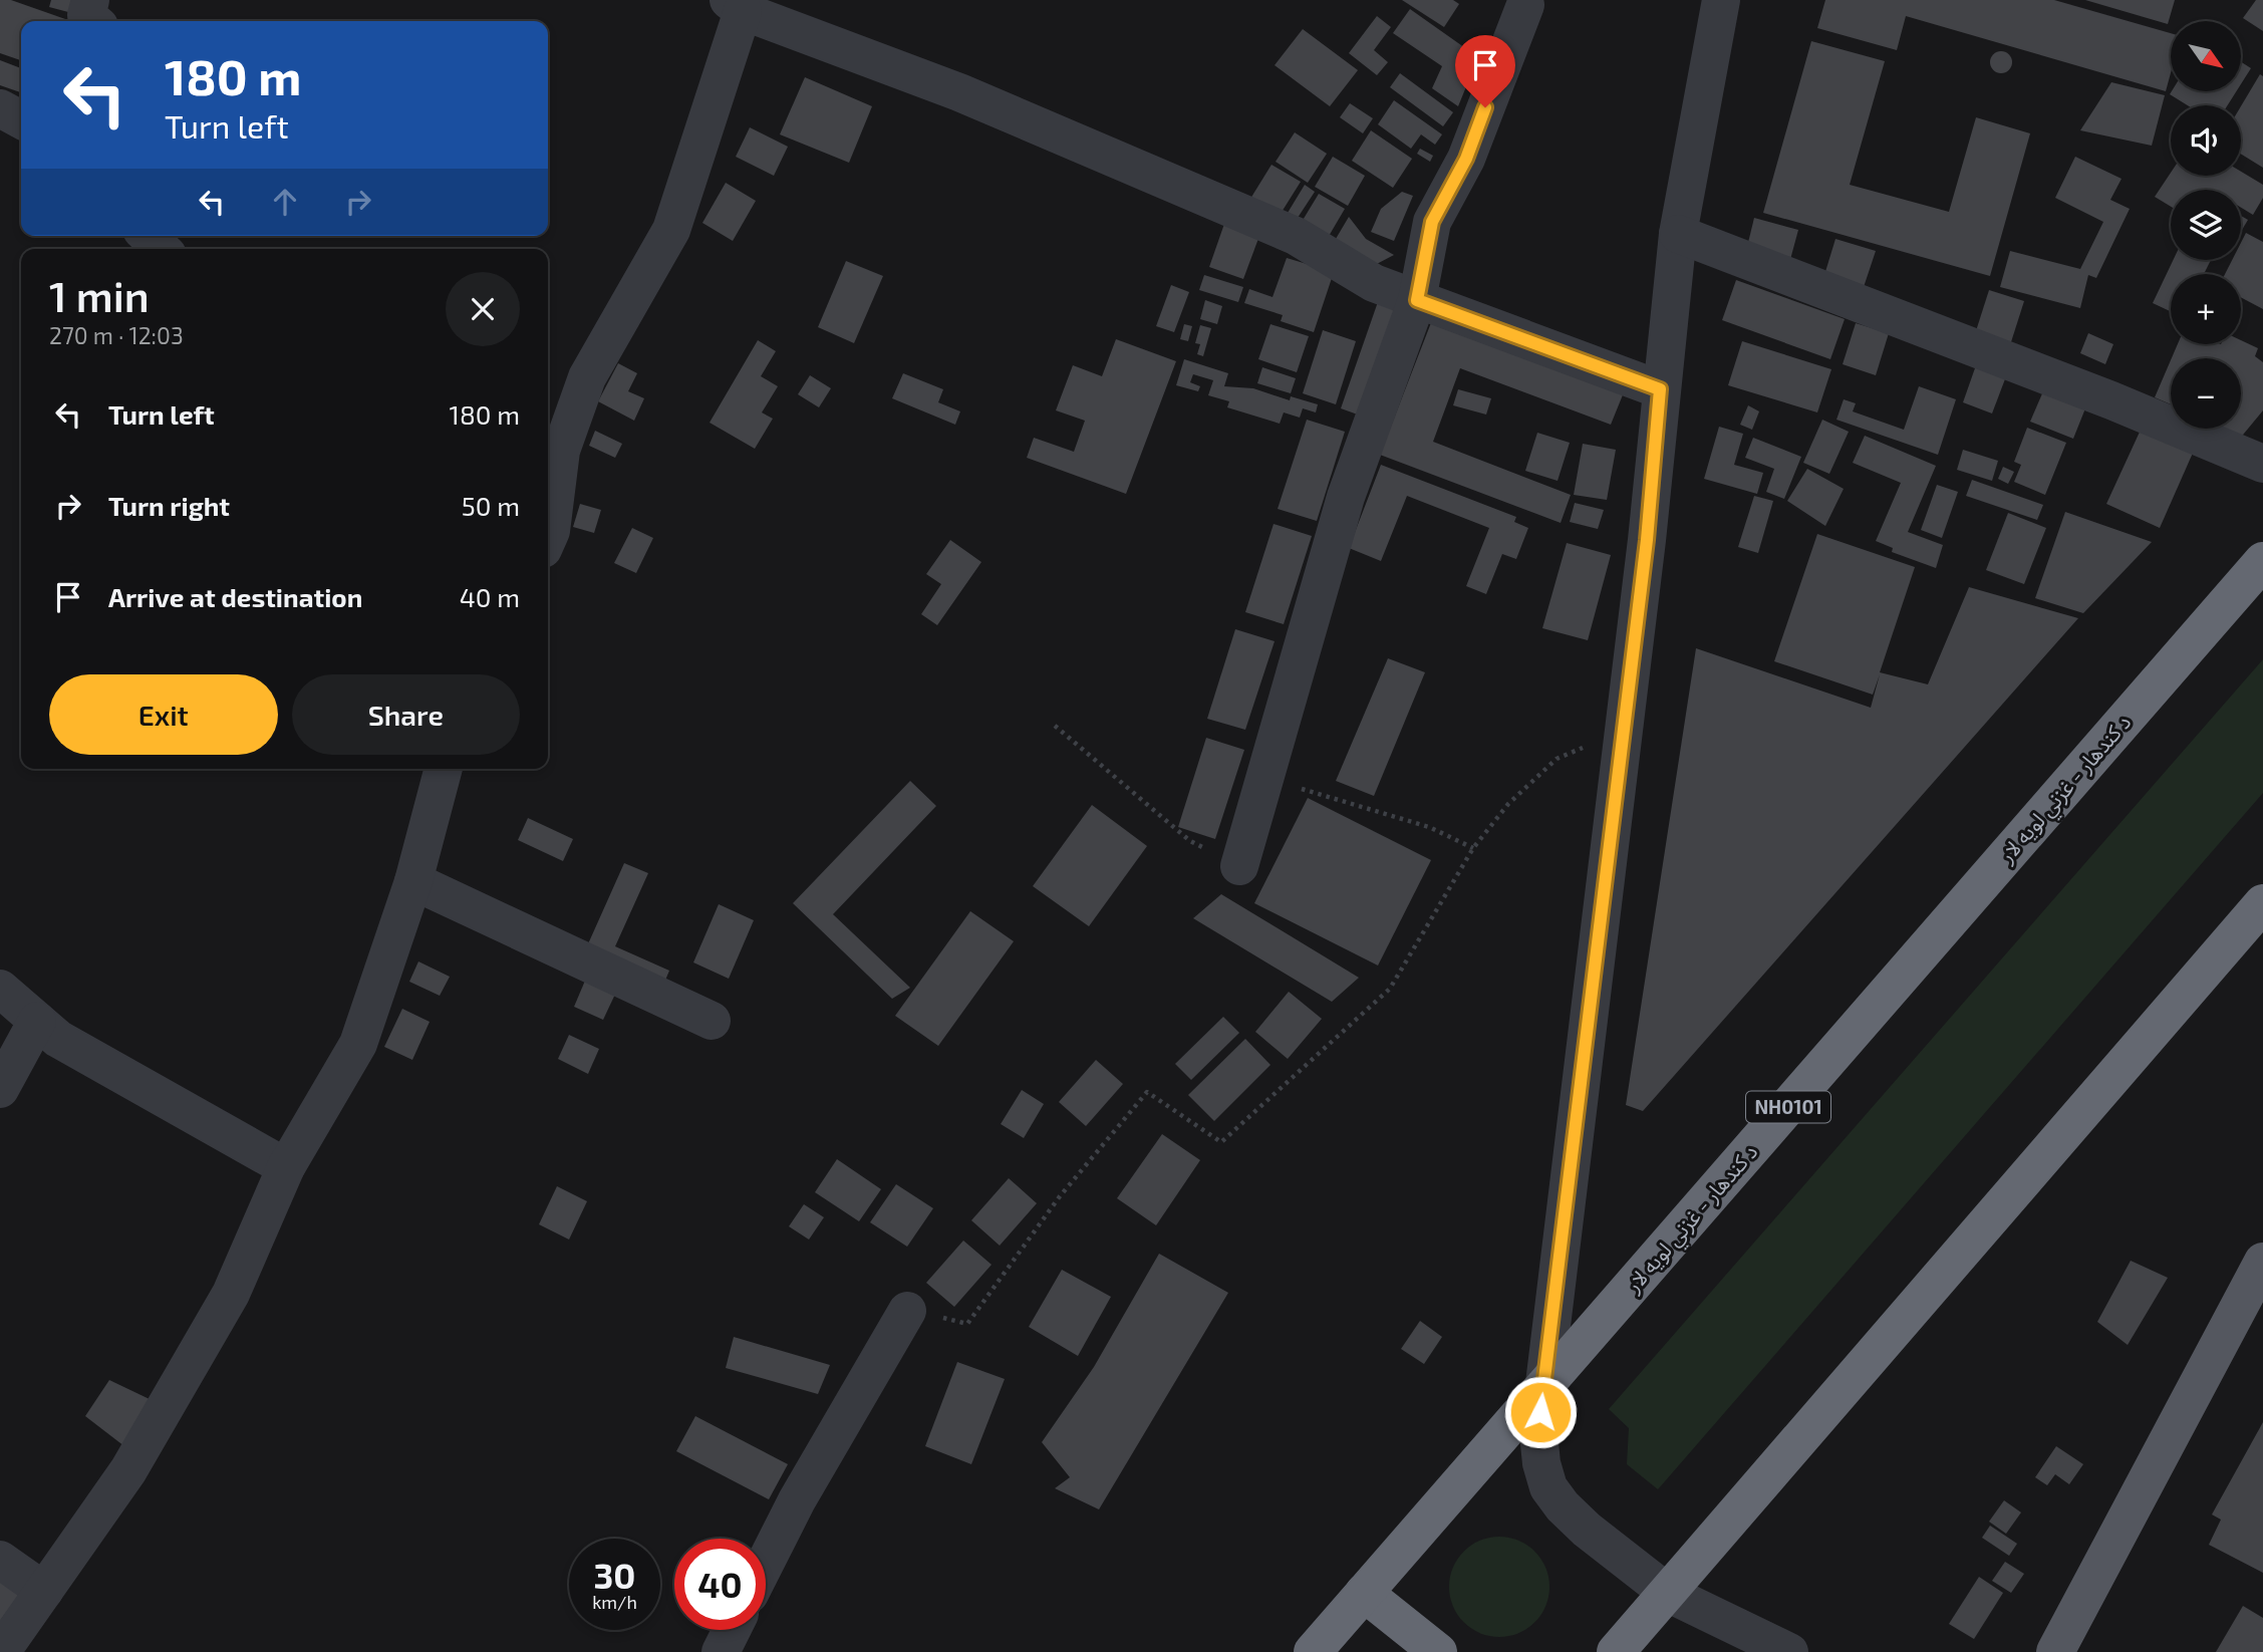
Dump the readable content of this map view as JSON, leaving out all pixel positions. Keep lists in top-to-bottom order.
{
  "streets": {
    "highway": ["د کندهار - غزني لويه لار", "NH0101"]
  },
  "north": "bottom right",
  "page": {
    "map_buttons": ["+", "−"],
    "turn": ["180 m", "Turn left"],
    "heading": ["1 min", "270 m · 12:03"],
    "list": [
      {
        "name": "Turn left",
        "value": "180 m"
      },
      {
        "name": "Turn right",
        "value": "50 m"
      },
      {
        "name": "Arrive at destination",
        "value": "40 m"
      }
    ],
    "buttons": ["Exit", "Share"],
    "speed": "30 km/h",
    "limit": "40"
  }
}
